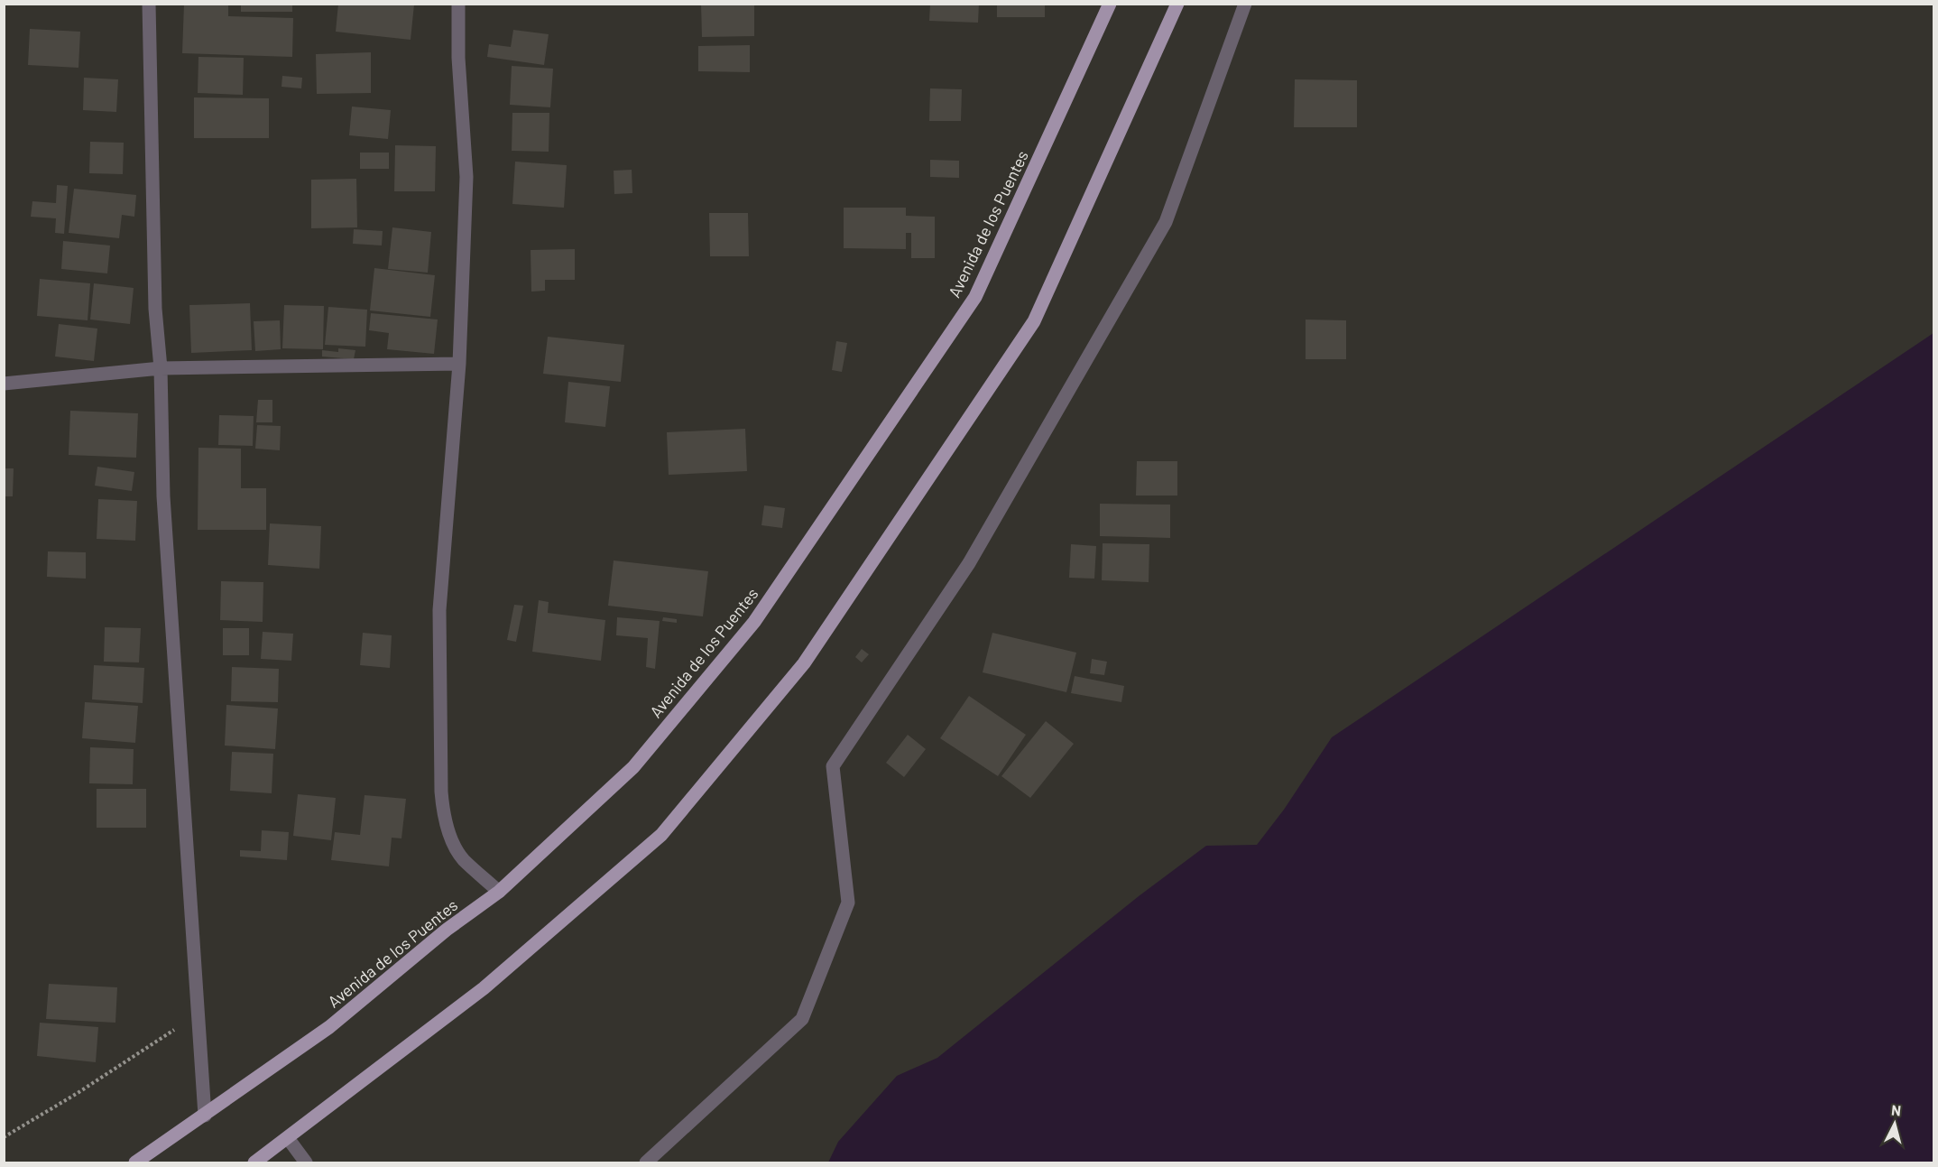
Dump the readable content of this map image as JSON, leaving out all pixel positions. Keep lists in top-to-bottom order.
{
  "streets": {
    "main road": ["Avenida de los Puentes"]
  },
  "north": "top"
}
